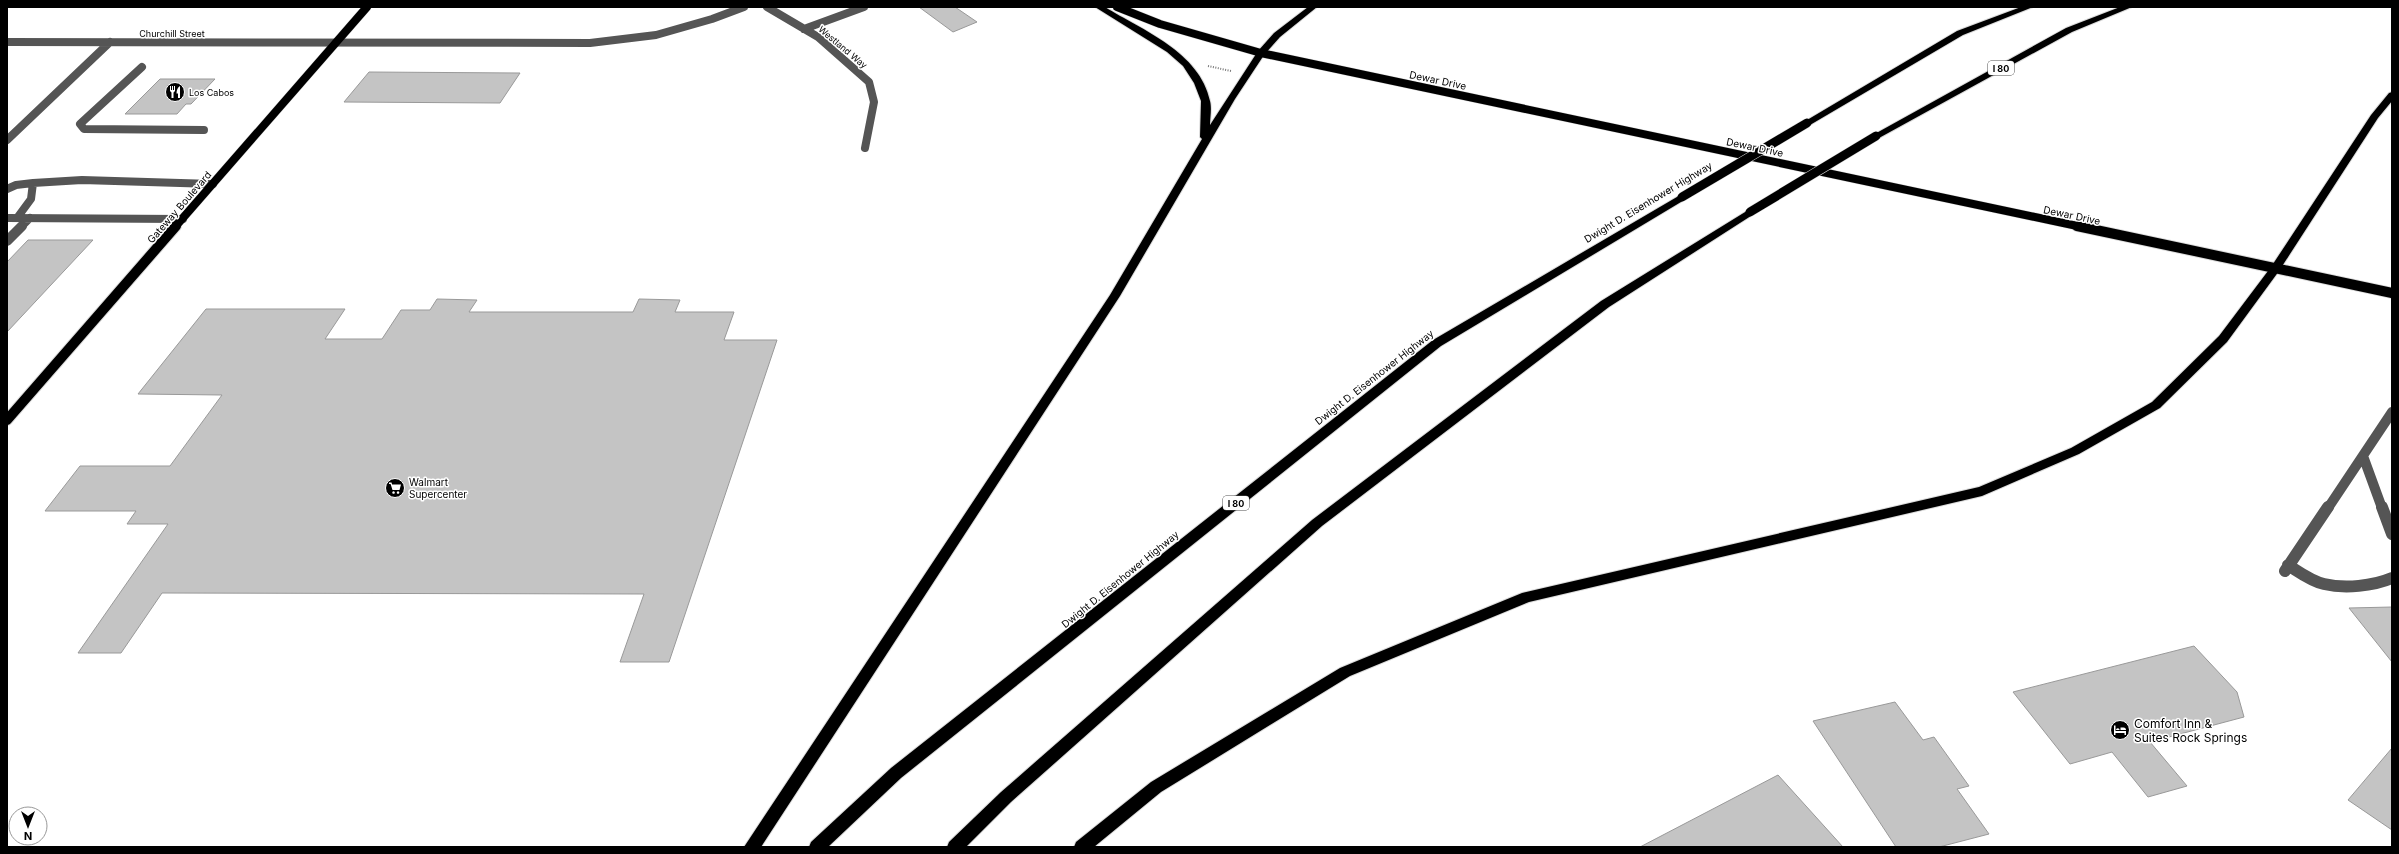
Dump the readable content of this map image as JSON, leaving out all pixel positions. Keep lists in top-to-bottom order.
{
  "streets": {
    "highway": ["I 80", "Dwight D. Eisenhower Highway"],
    "main road": ["Dewar Drive", "Gateway Boulevard"],
    "street": ["Churchill Street", "Westland Way"]
  },
  "crossings": [
    ["Churchill Street", "Gateway Boulevard"]
  ],
  "places": {
    "restaurant": ["Los Cabos"],
    "supermarket": ["Walmart Supercenter"],
    "hotel": ["Comfort Inn & Suites Rock Springs"]
  },
  "north": "bottom"
}
